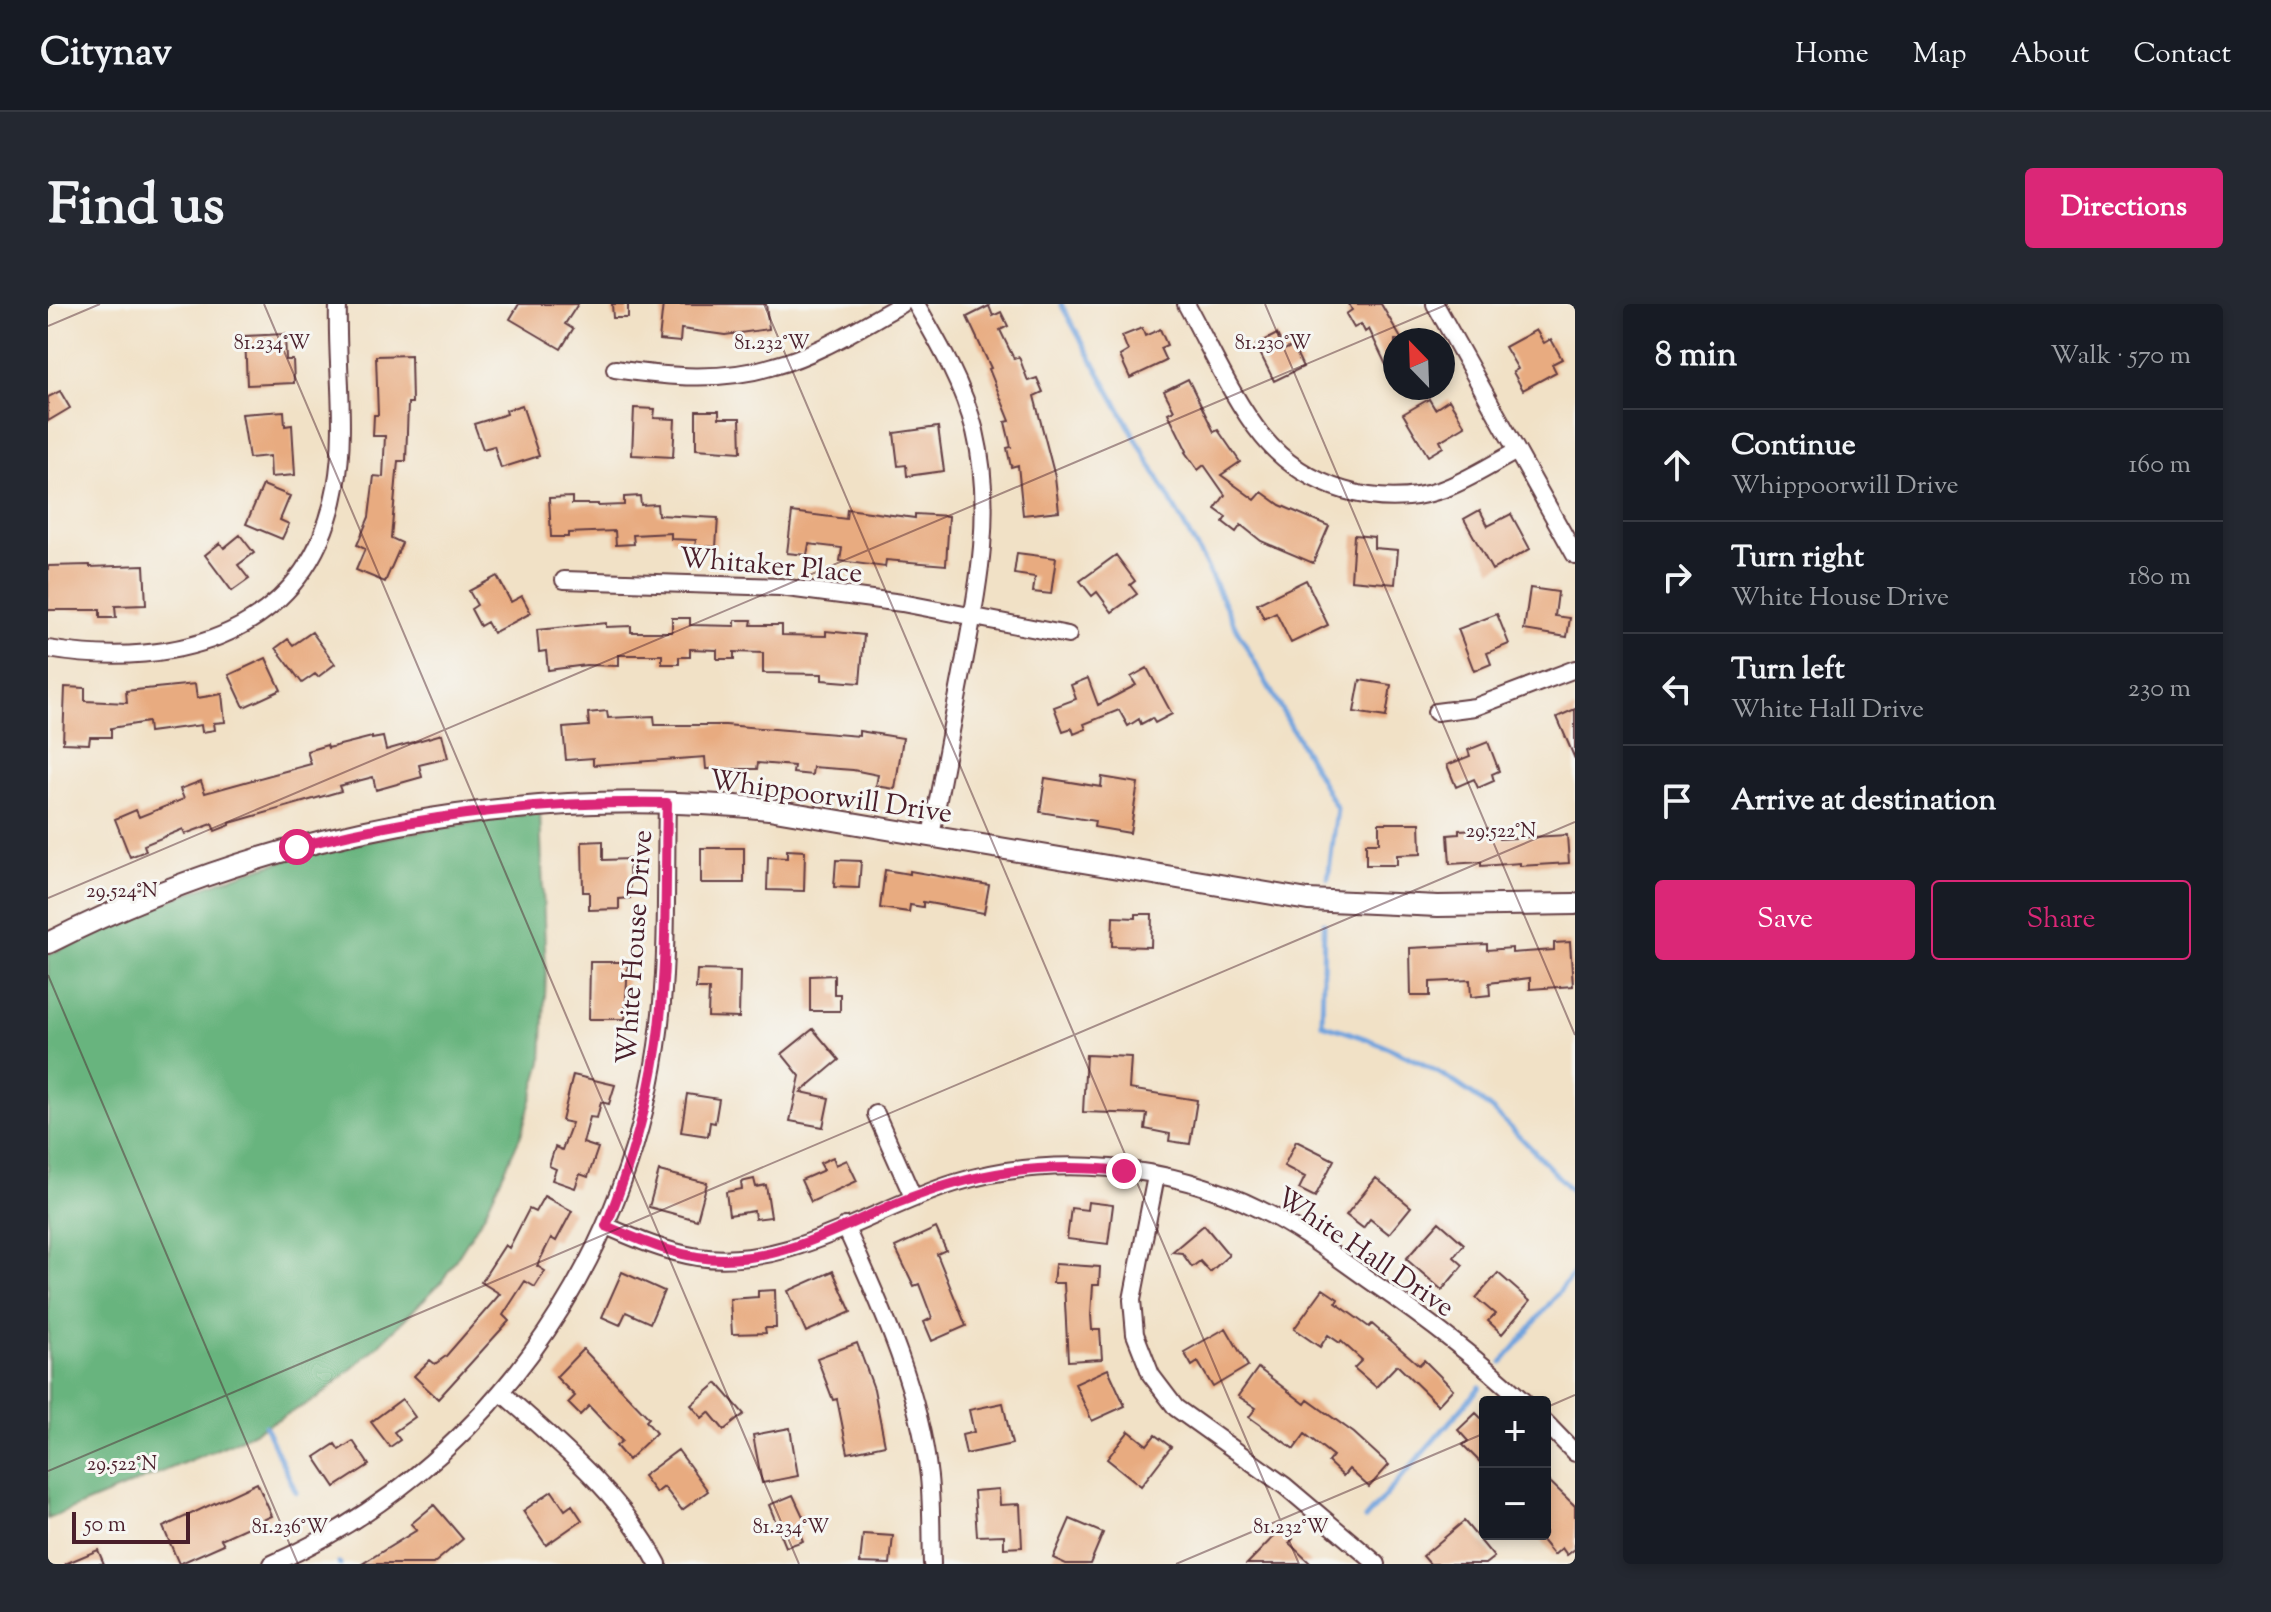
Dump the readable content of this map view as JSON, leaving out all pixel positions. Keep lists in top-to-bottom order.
{
  "streets": {
    "street": [
      "Whitaker Place",
      "Whippoorwill Drive",
      "White House Drive",
      "White Hall Drive"
    ]
  },
  "crossings": [
    ["Whippoorwill Drive", "White House Drive"],
    ["White House Drive", "White Hall Drive"]
  ],
  "scale_bar": "50 m",
  "north": "top left",
  "page": {
    "header": "Citynav",
    "nav": [
      "Home",
      "Map",
      "About",
      "Contact"
    ],
    "title": "Find us",
    "buttons": [
      "Directions",
      ["Save", "Share"]
    ],
    "heading": ["8 min", "Walk · 570 m"],
    "list": [
      ["Continue", "Whippoorwill Drive", "160 m"],
      ["Turn right", "White House Drive", "180 m"],
      ["Turn left", "White Hall Drive", "230 m"],
      "Arrive at destination"
    ],
    "map_buttons": ["+", "−"],
    "scale": "50 m"
  },
  "coordinates": [
    "81.234°W",
    "81.232°W",
    "81.230°W",
    "29.522°N",
    "29.524°N",
    "81.236°W"
  ]
}
